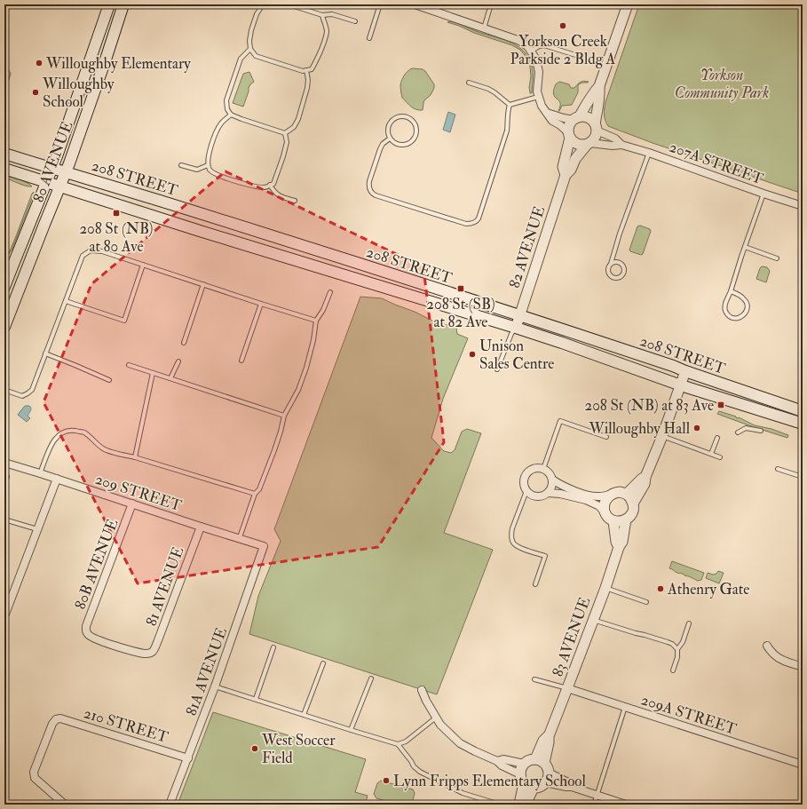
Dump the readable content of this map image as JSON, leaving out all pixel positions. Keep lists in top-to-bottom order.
{
  "streets": {
    "main road": ["80 AVENUE", "208 STREET"],
    "street": [
      "207A STREET",
      "82 AVENUE",
      "209 STREET",
      "80B AVENUE",
      "81 AVENUE",
      "83 AVENUE",
      "81A AVENUE",
      "209A STREET",
      "210 STREET"
    ]
  },
  "crossings": [
    ["80 AVENUE", "208 STREET"],
    ["207A STREET", "82 AVENUE"],
    ["208 STREET", "82 AVENUE"],
    ["209 STREET", "80B AVENUE"],
    ["209 STREET", "81 AVENUE"],
    ["209 STREET", "81A AVENUE"],
    ["80B AVENUE", "81 AVENUE"],
    ["83 AVENUE", "209A STREET"],
    ["81A AVENUE", "210 STREET"]
  ],
  "parks": ["Yorkson Community Park"],
  "places": {
    "other": [
      "Yorkson Creek Parkside 2 Bldg A",
      "Willoughby Elementary",
      "Willoughby School",
      "Unison Sales Centre",
      "Willoughby Hall",
      "Athenry Gate",
      "West Soccer Field",
      "Lynn Fripps Elementary School"
    ],
    "transit": ["208 St (NB) at 80 Ave", "208 St (SB) at 82 Ave", "208 St (NB) at 83 Ave"]
  }
}
